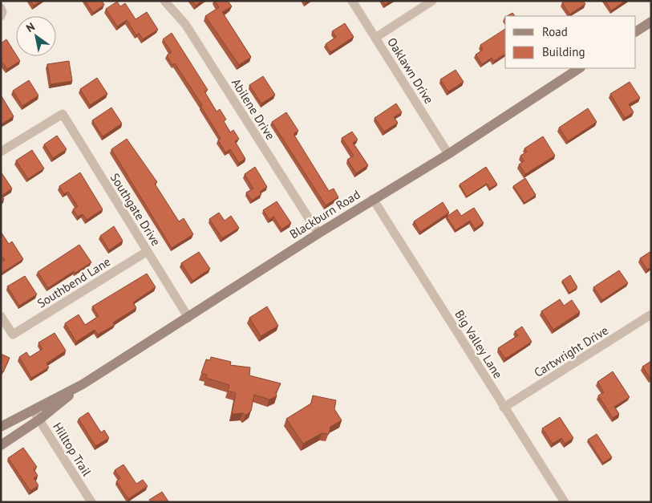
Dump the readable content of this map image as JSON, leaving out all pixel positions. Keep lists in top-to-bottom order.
{
  "streets": {
    "main road": ["Blackburn Road"],
    "street": [
      "Oaklawn Drive",
      "Abilene Drive",
      "Southgate Drive",
      "Southbend Lane",
      "Big Valley Lane",
      "Cartwright Drive",
      "Hilltop Trail"
    ]
  },
  "crossings": [
    ["Oaklawn Drive", "Blackburn Road"],
    ["Abilene Drive", "Blackburn Road"],
    ["Southgate Drive", "Blackburn Road"],
    ["Southgate Drive", "Southbend Lane"],
    ["Blackburn Road", "Big Valley Lane"],
    ["Blackburn Road", "Hilltop Trail"],
    ["Big Valley Lane", "Cartwright Drive"]
  ],
  "legend": ["Road", "Building"],
  "north": "top left"
}
